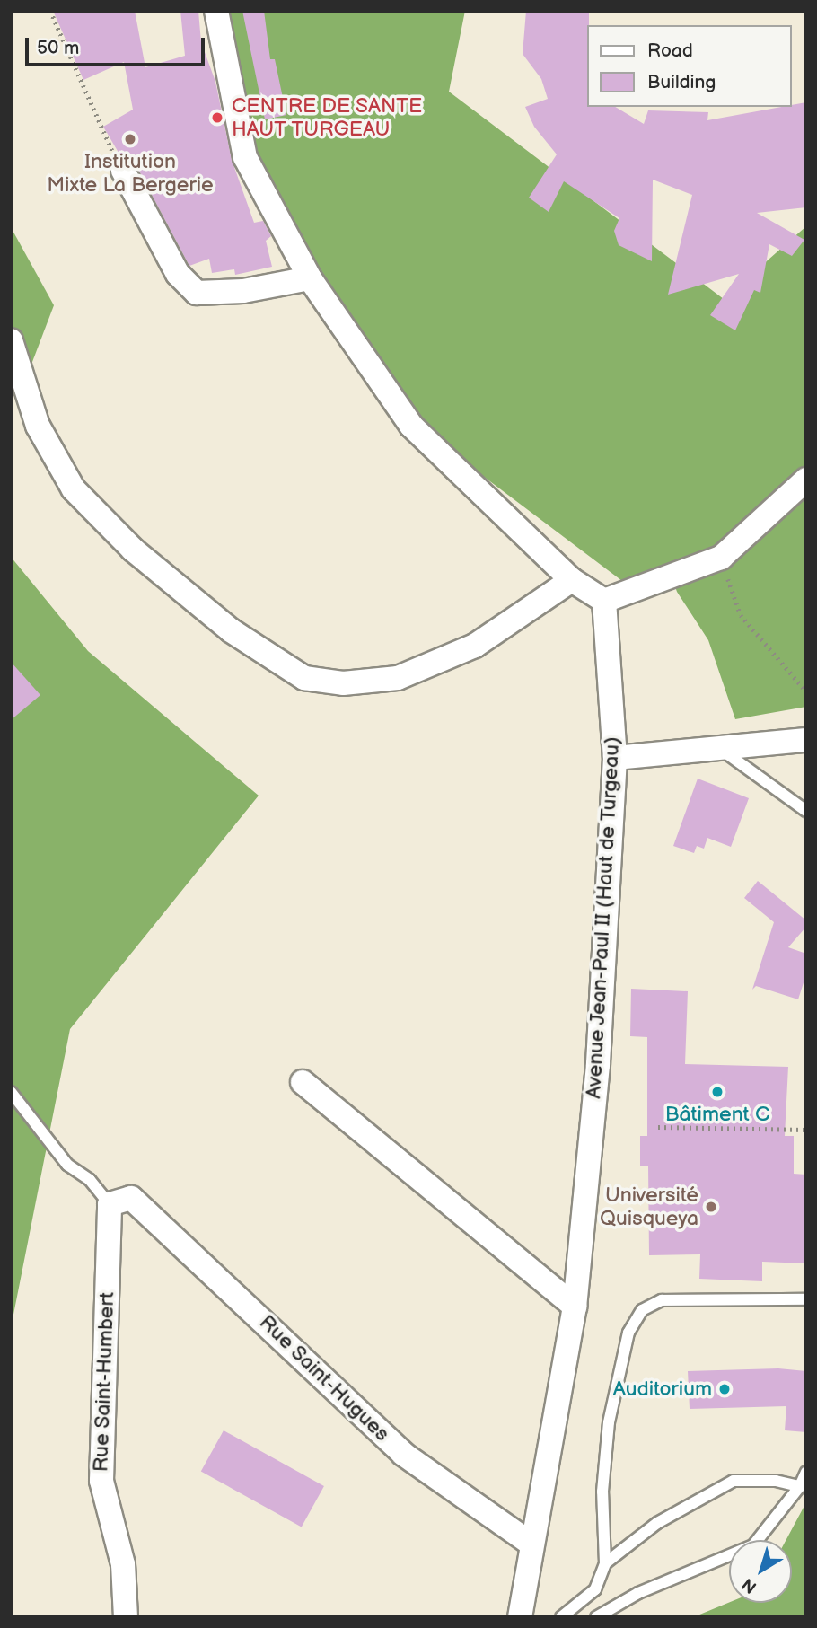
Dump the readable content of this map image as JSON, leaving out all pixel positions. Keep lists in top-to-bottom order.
{
  "streets": {
    "street": ["Avenue Jean-Paul II (Haut de Turgeau)", "Rue Saint-Hugues", "Rue Saint-Humbert"]
  },
  "crossings": [
    ["Avenue Jean-Paul II (Haut de Turgeau)", "Rue Saint-Hugues"],
    ["Rue Saint-Hugues", "Rue Saint-Humbert"]
  ],
  "places": [
    "CENTRE DE SANTE HAUT TURGEAU",
    "Institution Mixte La Bergerie",
    "Bâtiment C",
    "Université Quisqueya",
    "Auditorium"
  ],
  "legend": ["Road", "Building"],
  "scale_bar": "50 m",
  "north": "bottom left"
}
